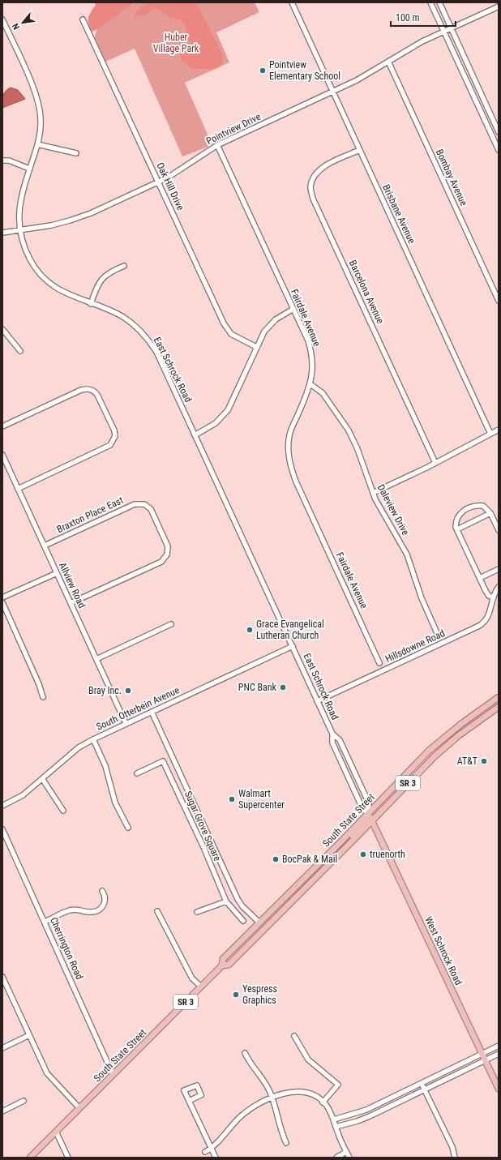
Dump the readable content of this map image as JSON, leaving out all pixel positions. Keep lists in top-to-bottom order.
{
  "streets": {
    "main road": [
      "East Schrock Road",
      "SR 3",
      "South State Street",
      "West Schrock Road"
    ],
    "street": [
      "Pointview Drive",
      "Bombay Avenue",
      "Oak Hill Drive",
      "Brisbane Avenue",
      "Barcelona Avenue",
      "Fairdale Avenue",
      "Daleview Drive",
      "Braxton Place East",
      "Allview Road",
      "Hillsdowne Road",
      "South Otterbein Avenue",
      "Sugar Grove Square",
      "Cherrington Road"
    ]
  },
  "crossings": [
    ["Pointview Drive", "Bombay Avenue"],
    ["Pointview Drive", "Oak Hill Drive"],
    ["Pointview Drive", "Brisbane Avenue"],
    ["Pointview Drive", "Fairdale Avenue"],
    ["Pointview Drive", "East Schrock Road"],
    ["Brisbane Avenue", "Barcelona Avenue"],
    ["Fairdale Avenue", "Daleview Drive"],
    ["East Schrock Road", "Hillsdowne Road"],
    ["East Schrock Road", "South Otterbein Avenue"],
    ["East Schrock Road", "South State Street"],
    ["East Schrock Road", "West Schrock Road"],
    ["Braxton Place East", "Allview Road"],
    ["Allview Road", "South Otterbein Avenue"],
    ["South State Street", "Cherrington Road"],
    ["South State Street", "West Schrock Road"]
  ],
  "parks": ["Huber Village Park"],
  "places": [
    "Pointview Elementary School",
    "Grace Evangelical Lutheran Church",
    "PNC Bank",
    "Bray Inc.",
    "AT&T",
    "Walmart Supercenter",
    "truenorth",
    "BocPak & Mail",
    "Yespress Graphics"
  ],
  "scale_bar": "100 m",
  "north": "bottom left"
}
